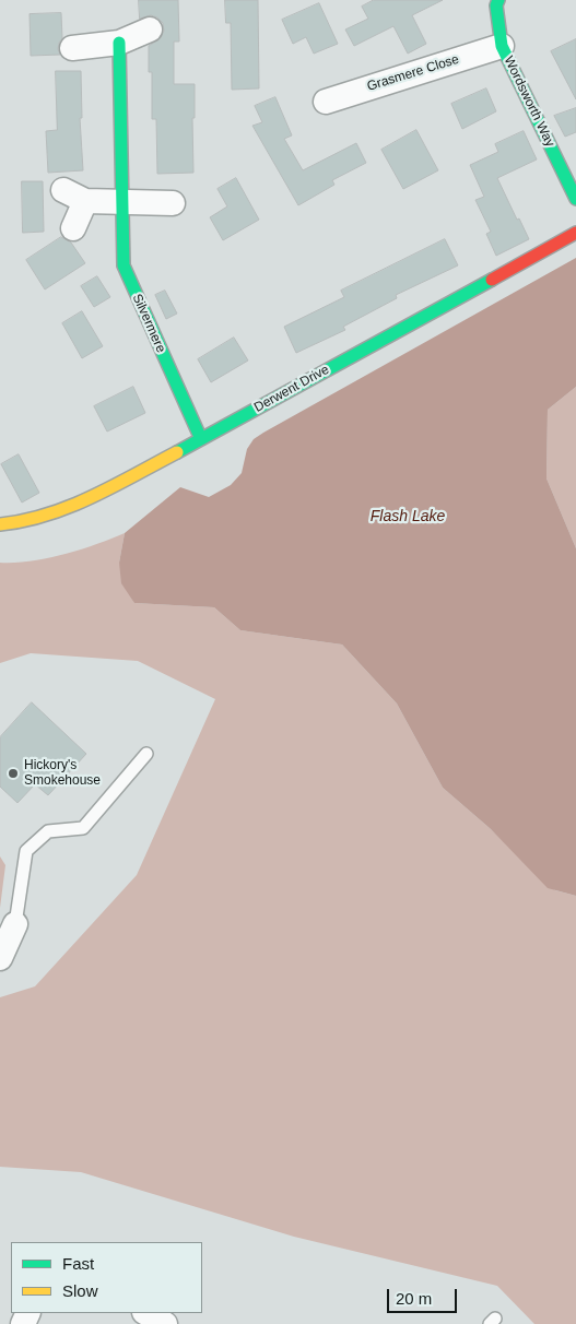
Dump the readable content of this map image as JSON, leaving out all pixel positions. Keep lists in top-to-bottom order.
{
  "streets": {
    "street": [
      "Grasmere Close",
      "Wordsworth Way",
      "Silvermere",
      "Derwent Drive"
    ]
  },
  "crossings": [
    ["Grasmere Close", "Wordsworth Way"],
    ["Silvermere", "Derwent Drive"]
  ],
  "water": ["Flash Lake"],
  "places": ["Hickory's Smokehouse"],
  "legend": ["Fast", "Slow"],
  "scale_bar": "20 m"
}
